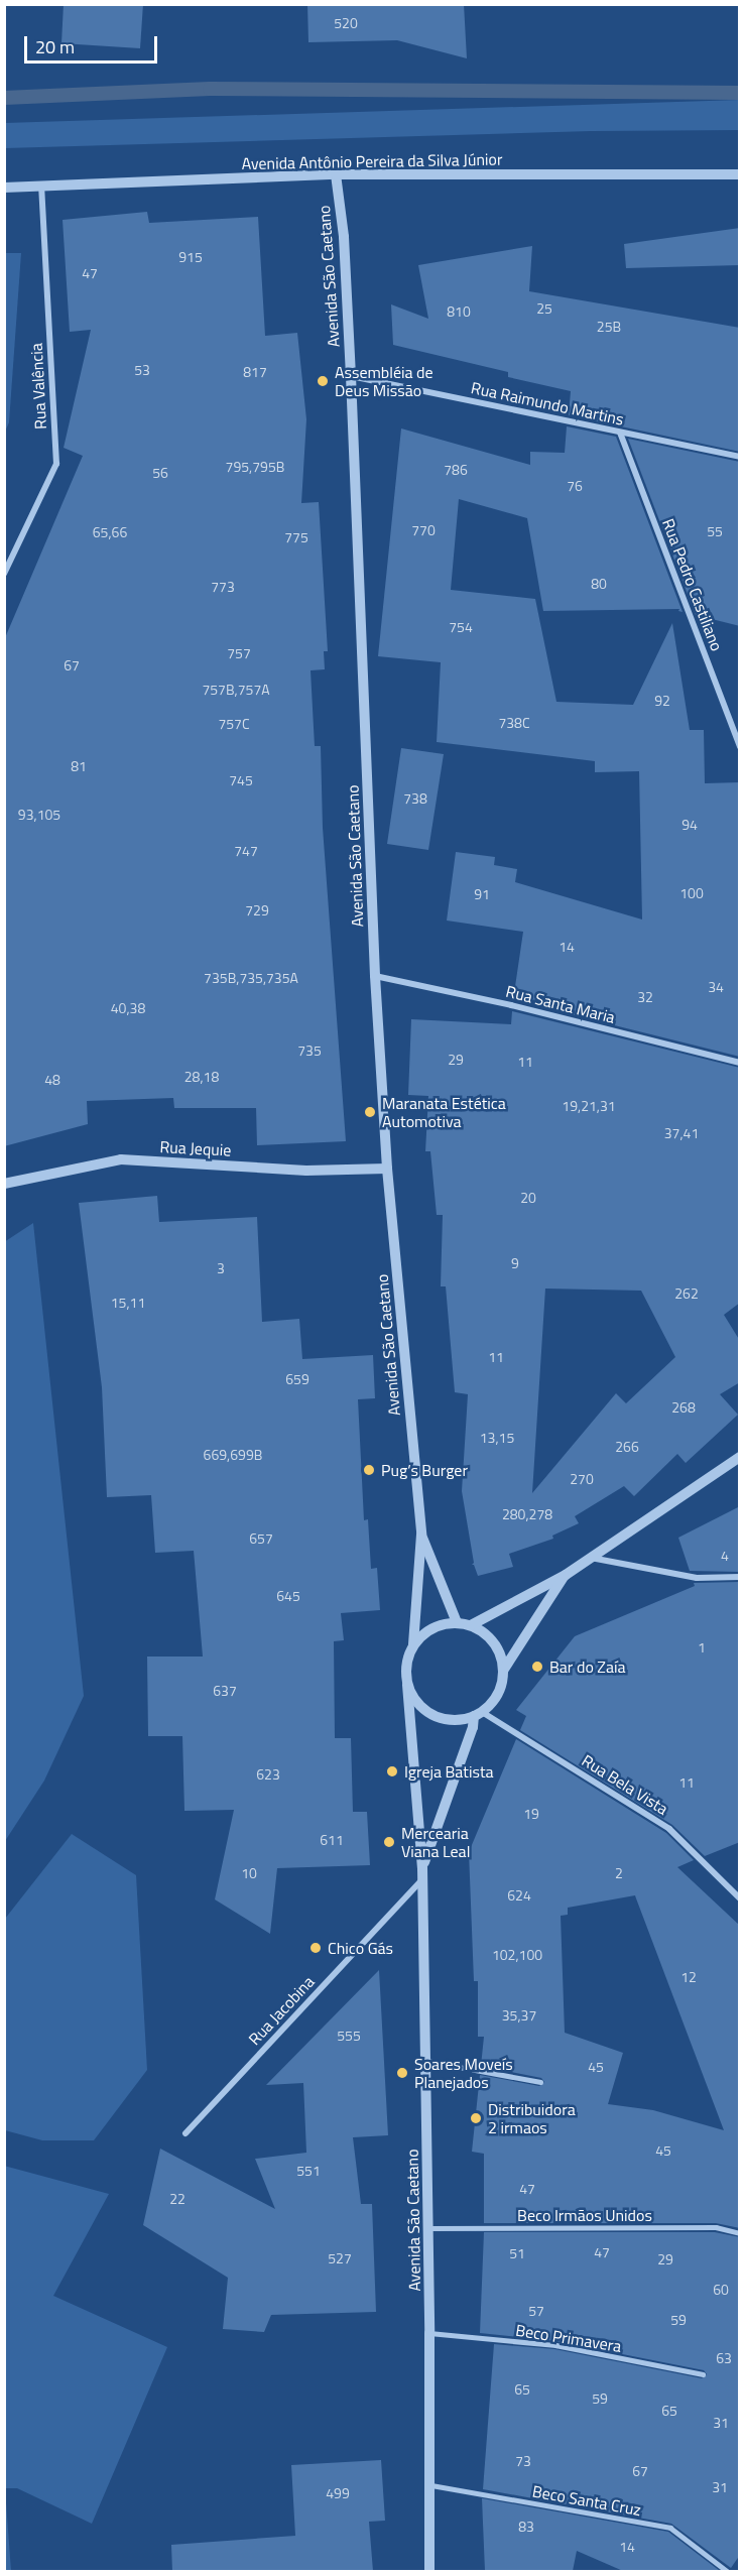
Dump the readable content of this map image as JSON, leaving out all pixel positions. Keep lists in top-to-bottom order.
{
  "streets": {
    "street": [
      "Avenida Antônio Pereira da Silva Júnior",
      "Avenida São Caetano",
      "Rua Valência",
      "Rua Raimundo Martins",
      "Rua Pedro Castiliano",
      "Rua Santa Maria",
      "Rua Jequie",
      "Rua Bela Vista",
      "Rua Jacobina"
    ],
    "lane": ["Beco Irmãos Unidos", "Beco Primavera", "Beco Santa Cruz"]
  },
  "crossings": [
    ["Avenida Antônio Pereira da Silva Júnior", "Avenida São Caetano"],
    ["Avenida Antônio Pereira da Silva Júnior", "Rua Valência"],
    ["Avenida São Caetano", "Rua Raimundo Martins"],
    ["Avenida São Caetano", "Rua Santa Maria"],
    ["Avenida São Caetano", "Rua Jequie"],
    ["Avenida São Caetano", "Rua Bela Vista"],
    ["Avenida São Caetano", "Rua Jacobina"],
    ["Avenida São Caetano", "Beco Irmãos Unidos"],
    ["Avenida São Caetano", "Beco Primavera"],
    ["Avenida São Caetano", "Beco Santa Cruz"],
    ["Rua Raimundo Martins", "Rua Pedro Castiliano"]
  ],
  "places": [
    "Assembléia de Deus Missão",
    "Maranata Estética Automotiva",
    "Pug’s Burger",
    "Bar do Zaía",
    "Igreja Batista",
    "Mercearia Viana Leal",
    "Chico Gás",
    "Soares Moveís Planejados",
    "Distribuidora 2 irmaos"
  ],
  "house_numbers": [
    "520",
    "915",
    "47",
    "25",
    "810",
    "25B",
    "53",
    "817",
    "795,795B",
    "786",
    "56",
    "76",
    "770",
    "55",
    "65,66",
    "775",
    "80",
    "773",
    "754",
    "757",
    "67",
    "757B,757A",
    "92",
    "738C",
    "757C",
    "81",
    "745",
    "738",
    "93,105",
    "94",
    "747",
    "100",
    "91",
    "729",
    "14",
    "735B,735,735A",
    "34",
    "32",
    "40,38",
    "735",
    "29",
    "11",
    "28,18",
    "48",
    "19,21,31",
    "37,41",
    "20",
    "9",
    "3",
    "262",
    "15,11",
    "11",
    "659",
    "268",
    "13,15",
    "266",
    "669,699B",
    "270",
    "280,278",
    "657",
    "4",
    "645",
    "1",
    "637",
    "623",
    "11",
    "19",
    "611",
    "10",
    "2",
    "624",
    "102,100",
    "12",
    "35,37",
    "555",
    "45",
    "45",
    "551",
    "47",
    "22",
    "47",
    "51",
    "527",
    "29",
    "60",
    "57",
    "59",
    "63",
    "65",
    "59",
    "65",
    "31",
    "73",
    "67",
    "31",
    "499",
    "83",
    "14"
  ],
  "scale_bar": "20 m"
}
